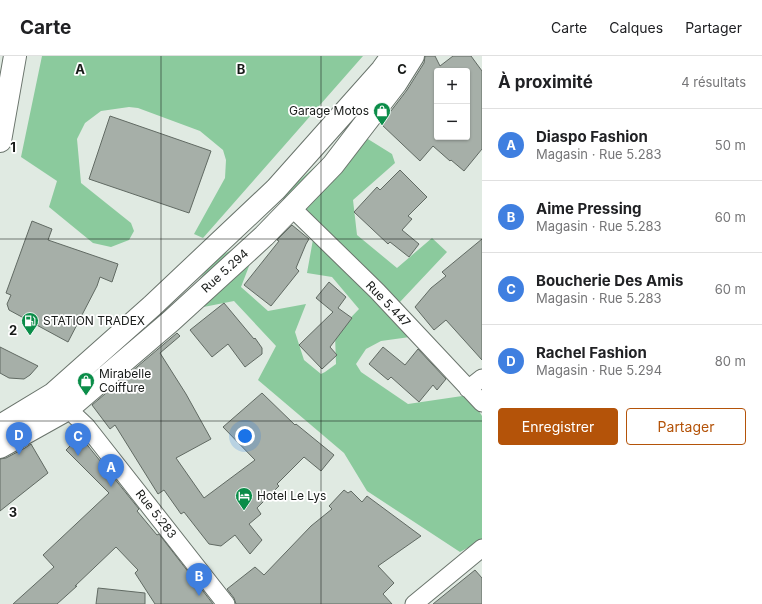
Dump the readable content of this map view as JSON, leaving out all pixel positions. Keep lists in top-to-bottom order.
{
  "streets": {
    "main road": ["Rue 5.294"],
    "street": ["Rue 5.447", "Rue 5.283"]
  },
  "crossings": [
    ["Rue 5.294", "Rue 5.447"],
    ["Rue 5.294", "Rue 5.283"]
  ],
  "places": {
    "shop": ["Garage Motos", "Mirabelle Coiffure"],
    "fuel station": ["STATION TRADEX"],
    "hotel": ["Hotel Le Lys"]
  },
  "page": {
    "header": "Carte",
    "nav": ["Carte", "Calques", "Partager"],
    "heading": ["À proximité", "4 résultats"],
    "map_buttons": ["+", "−"],
    "list": [
      {
        "mark": "A",
        "name": "Diaspo Fashion",
        "note": "Magasin · Rue 5.283",
        "value": "50 m"
      },
      {
        "mark": "B",
        "name": "Aime Pressing",
        "note": "Magasin · Rue 5.283",
        "value": "60 m"
      },
      {
        "mark": "C",
        "name": "Boucherie Des Amis",
        "note": "Magasin · Rue 5.283",
        "value": "60 m"
      },
      {
        "mark": "D",
        "name": "Rachel Fashion",
        "note": "Magasin · Rue 5.294",
        "value": "80 m"
      }
    ],
    "buttons": ["Enregistrer", "Partager"],
    "pins": [
      "D",
      "C",
      "A",
      "B"
    ]
  },
  "grid": {
    "columns": ["A", "B", "C"],
    "rows": ["1", "2", "3"]
  }
}
